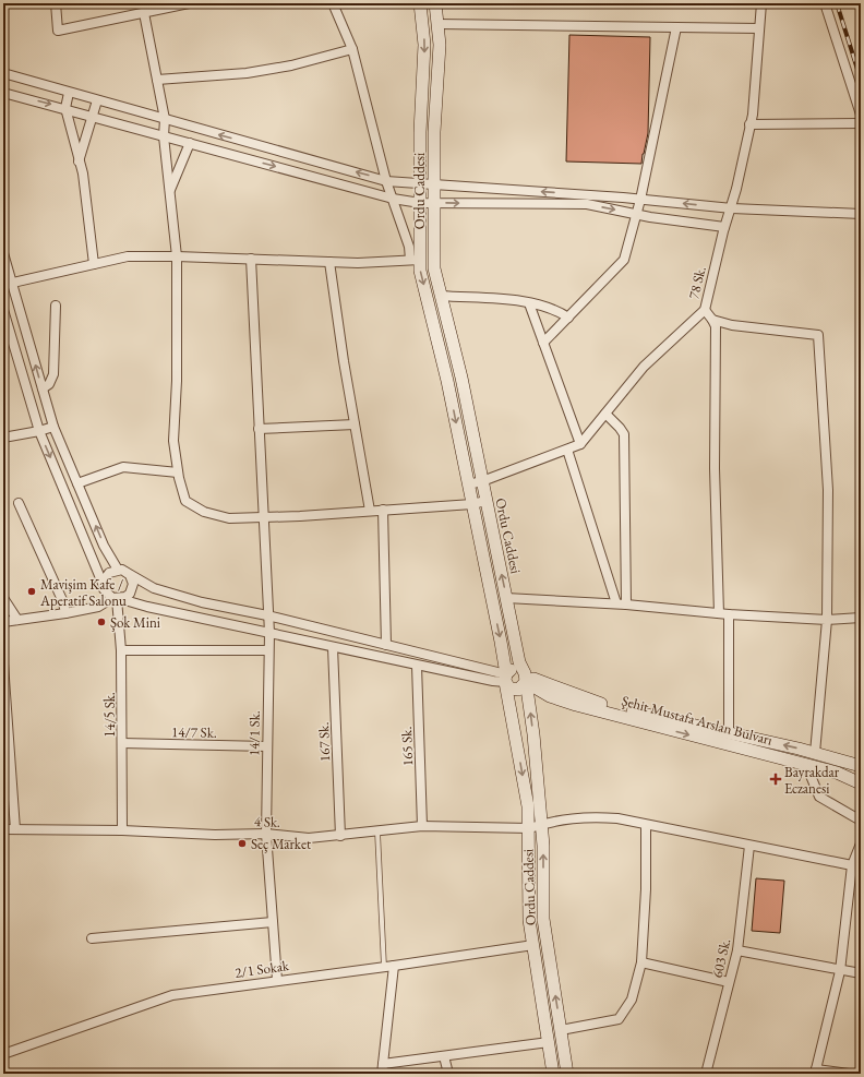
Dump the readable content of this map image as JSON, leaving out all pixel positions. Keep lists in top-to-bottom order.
{
  "streets": {
    "main road": ["Ordu Caddesi", "Şehit Mustafa Arslan Bulvarı"],
    "street": [
      "78 Sk.",
      "14/5 Sk.",
      "14/7 Sk.",
      "14/1 Sk.",
      "167 Sk.",
      "165 Sk.",
      "4 Sk.",
      "603 Sk.",
      "2/1 Sokak"
    ]
  },
  "crossings": [
    ["Ordu Caddesi", "78 Sk."],
    ["Ordu Caddesi", "Şehit Mustafa Arslan Bulvarı"],
    ["Ordu Caddesi", "4 Sk."],
    ["Ordu Caddesi", "2/1 Sokak"],
    ["14/5 Sk.", "14/7 Sk."],
    ["14/5 Sk.", "4 Sk."],
    ["14/7 Sk.", "14/1 Sk."],
    ["14/1 Sk.", "4 Sk."],
    ["14/1 Sk.", "2/1 Sokak"],
    ["167 Sk.", "4 Sk."],
    ["165 Sk.", "4 Sk."]
  ],
  "places": {
    "other": ["Mavişim Kafe / Aperatif Salonu", "Şok Mini", "Seç Market"],
    "health": ["Bayrakdar Eczanesi"]
  }
}
